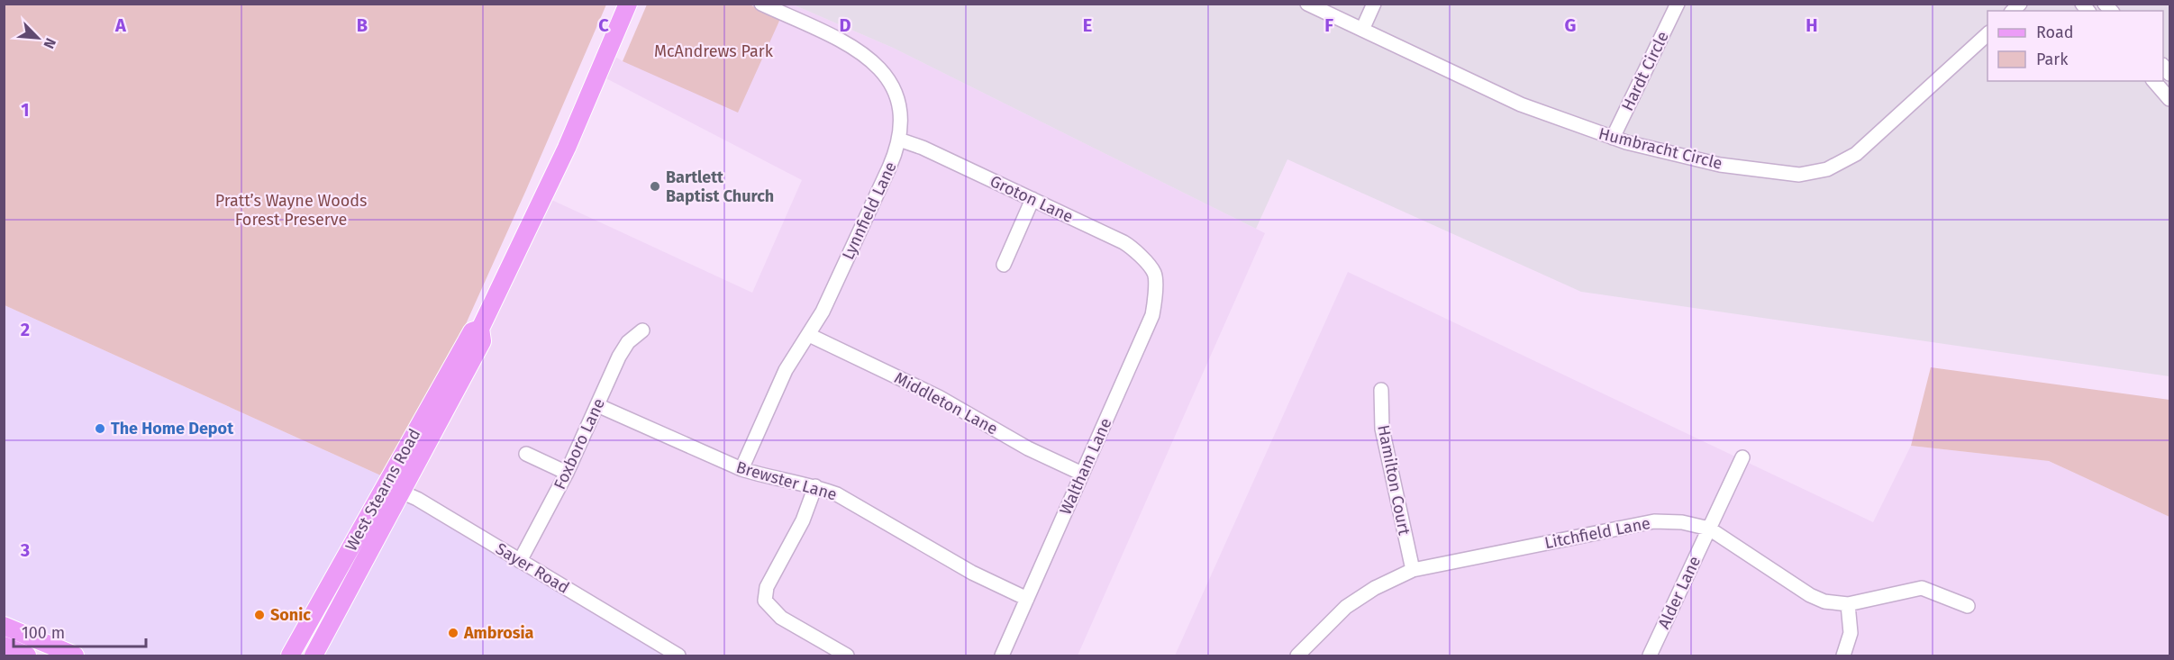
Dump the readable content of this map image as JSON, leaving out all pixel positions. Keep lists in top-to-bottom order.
{
  "streets": {
    "main road": ["West Stearns Road"],
    "street": [
      "Hardt Circle",
      "Humbracht Circle",
      "Groton Lane",
      "Lynnfield Lane",
      "Middleton Lane",
      "Foxboro Lane",
      "Waltham Lane",
      "Hamilton Court",
      "Brewster Lane",
      "Litchfield Lane",
      "Sayer Road",
      "Alder Lane"
    ]
  },
  "crossings": [
    ["Hardt Circle", "Humbracht Circle"],
    ["Groton Lane", "Lynnfield Lane"],
    ["Groton Lane", "Waltham Lane"],
    ["Lynnfield Lane", "Middleton Lane"],
    ["Lynnfield Lane", "Brewster Lane"],
    ["Middleton Lane", "Waltham Lane"],
    ["Foxboro Lane", "Brewster Lane"],
    ["Foxboro Lane", "Sayer Road"],
    ["Waltham Lane", "Brewster Lane"],
    ["Hamilton Court", "Litchfield Lane"],
    ["West Stearns Road", "Sayer Road"],
    ["Litchfield Lane", "Alder Lane"]
  ],
  "parks": ["McAndrews Park", "Pratt’s Wayne Woods Forest Preserve"],
  "places": [
    "Bartlett Baptist Church",
    "The Home Depot",
    "Sonic",
    "Ambrosia"
  ],
  "legend": ["Road", "Park"],
  "scale_bar": "100 m",
  "north": "bottom right",
  "grid": {
    "columns": [
      "A",
      "B",
      "C",
      "D",
      "E",
      "F",
      "G",
      "H"
    ],
    "rows": ["1", "2", "3"]
  }
}
